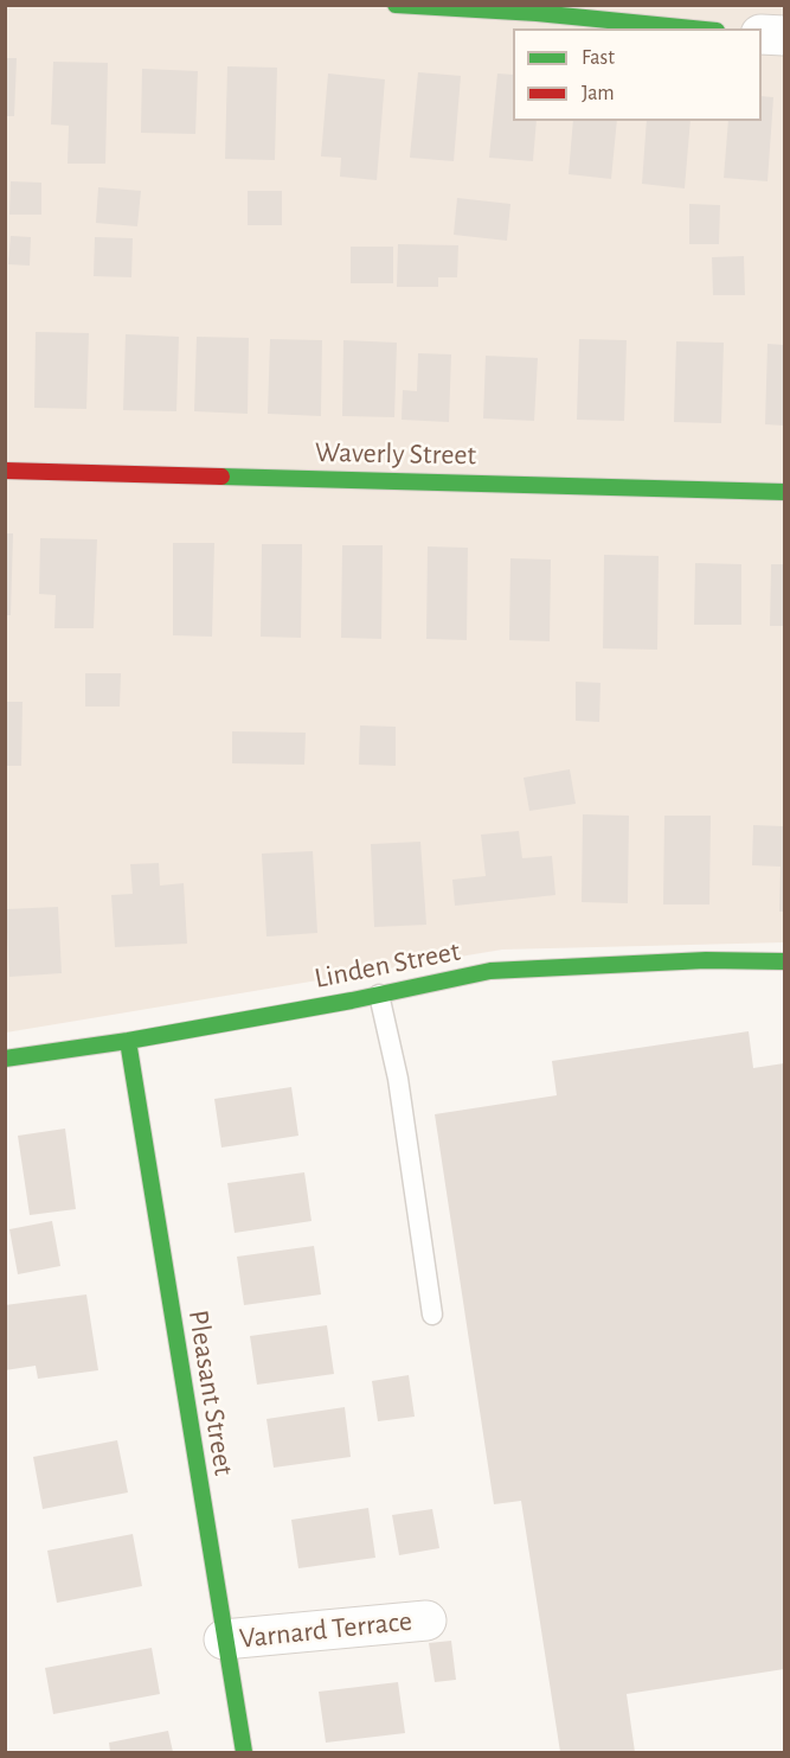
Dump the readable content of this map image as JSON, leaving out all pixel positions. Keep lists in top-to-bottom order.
{
  "streets": {
    "street": [
      "Waverly Street",
      "Linden Street",
      "Pleasant Street",
      "Varnard Terrace"
    ]
  },
  "crossings": [
    ["Linden Street", "Pleasant Street"],
    ["Pleasant Street", "Varnard Terrace"]
  ],
  "legend": ["Fast", "Jam"]
}
